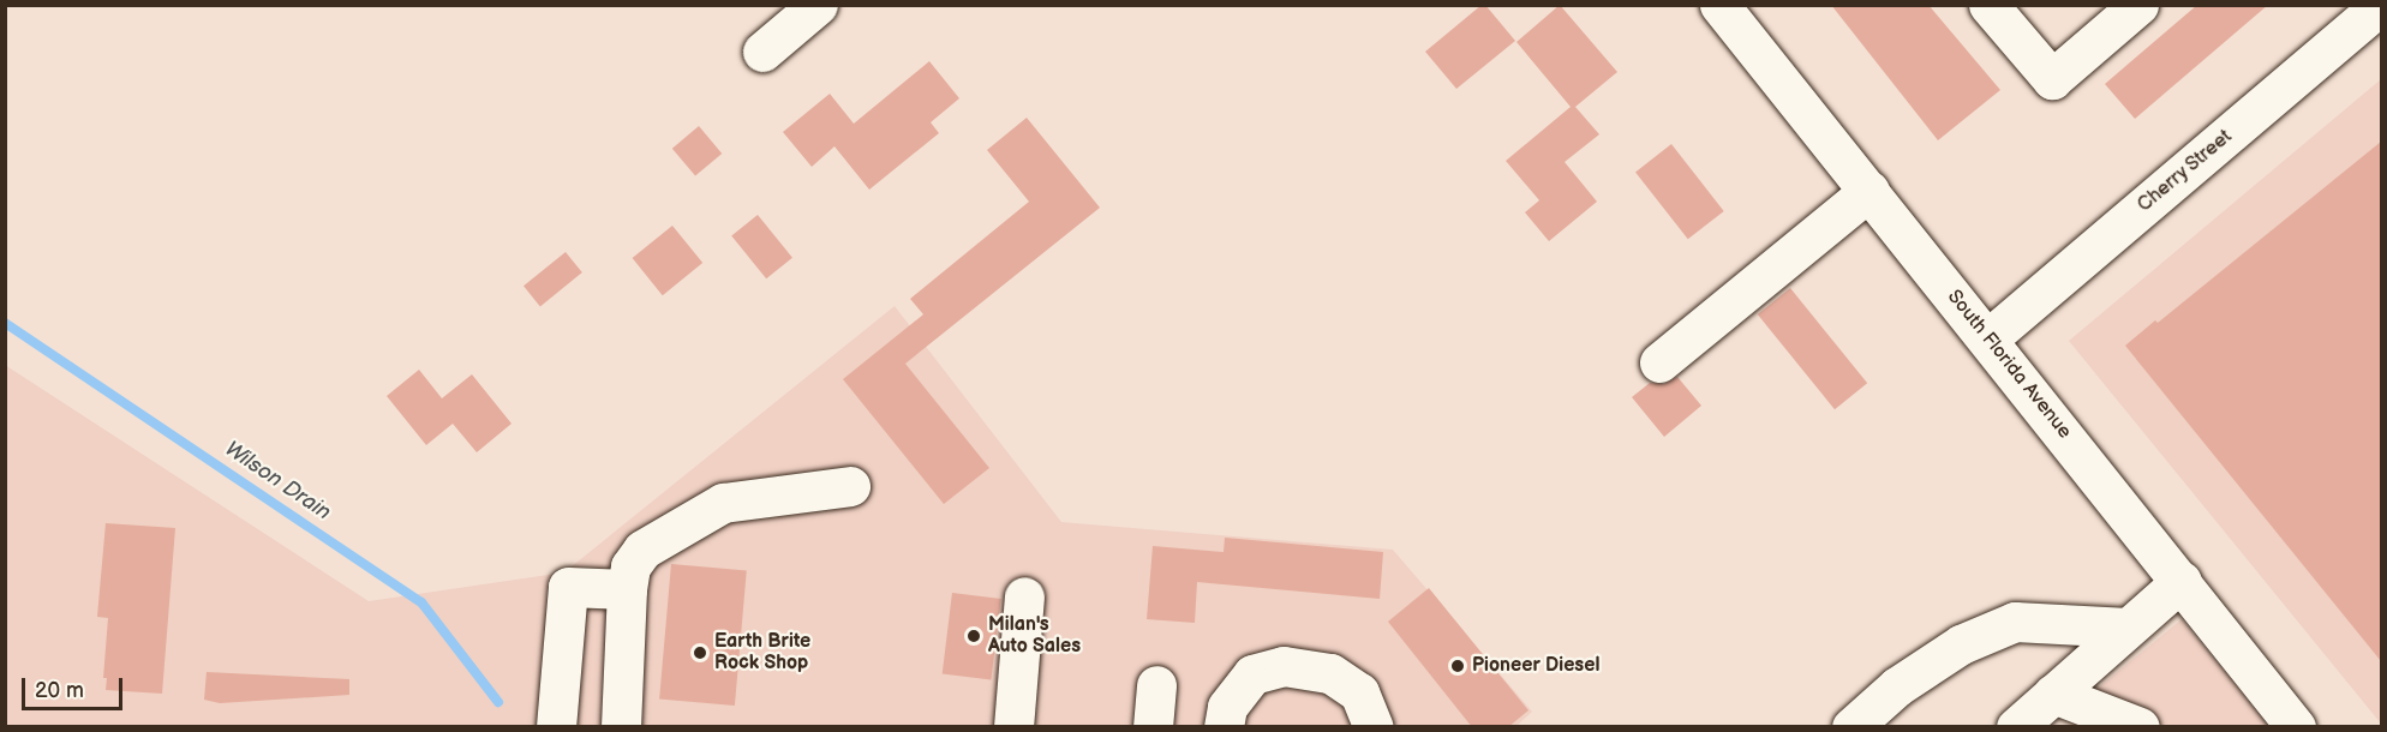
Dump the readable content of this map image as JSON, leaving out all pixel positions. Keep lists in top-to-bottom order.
{
  "streets": {
    "street": ["Cherry Street", "South Florida Avenue"]
  },
  "crossings": [
    ["Cherry Street", "South Florida Avenue"]
  ],
  "water": ["Wilson Drain"],
  "places": ["Milan's Auto Sales", "Earth Brite Rock Shop", "Pioneer Diesel"],
  "scale_bar": "20 m"
}
